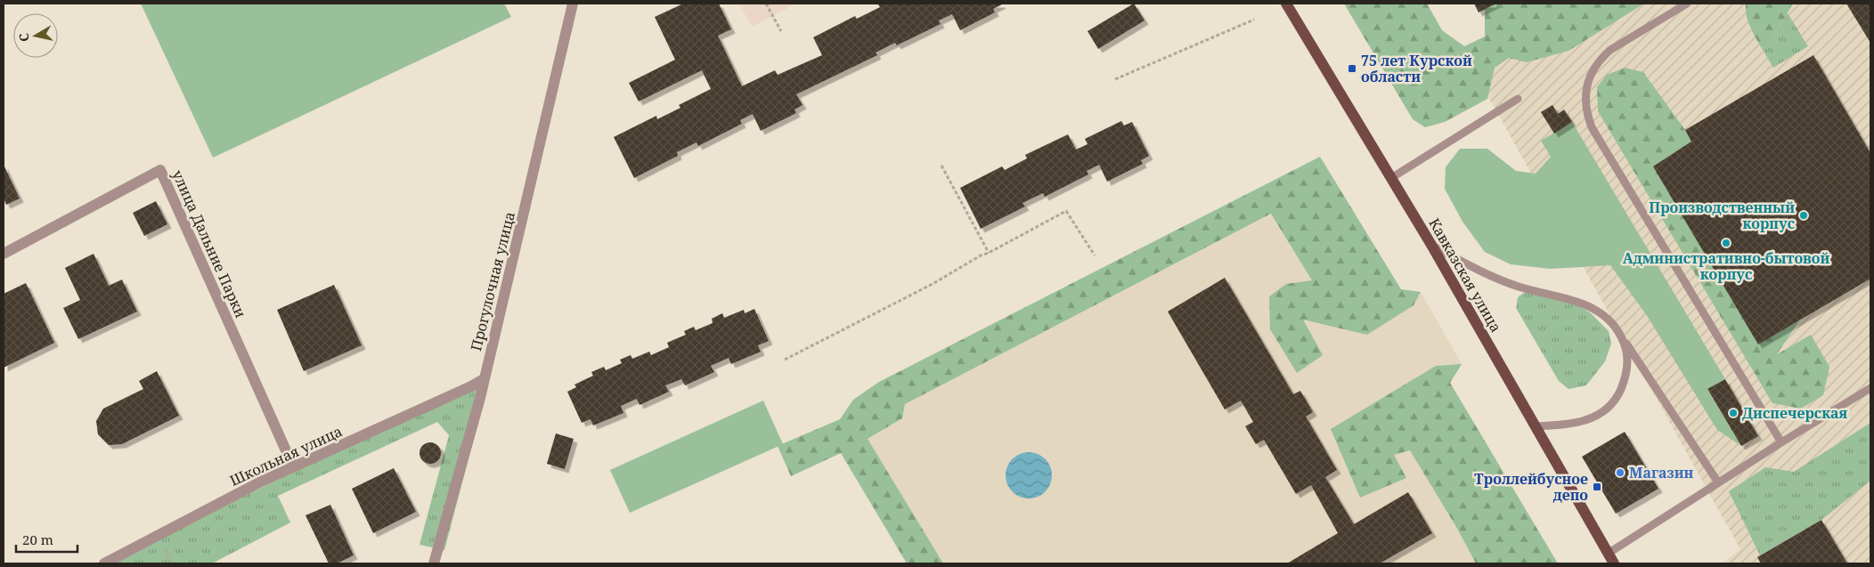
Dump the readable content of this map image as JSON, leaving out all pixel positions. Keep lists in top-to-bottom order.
{
  "streets": {
    "main road": ["Кавказская улица"],
    "street": ["улица Дальние Парки", "Прогулочная улица", "Школьная улица"]
  },
  "crossings": [
    ["улица Дальние Парки", "Школьная улица"],
    ["Прогулочная улица", "Школьная улица"]
  ],
  "places": {
    "transit": ["75 лет Курской области", "Троллейбусное депо"],
    "other": [
      "Производственный корпус",
      "Административно-бытовой корпус",
      "Диспечерская",
      "Магазин"
    ]
  },
  "scale_bar": "20 m",
  "north": "left"
}
